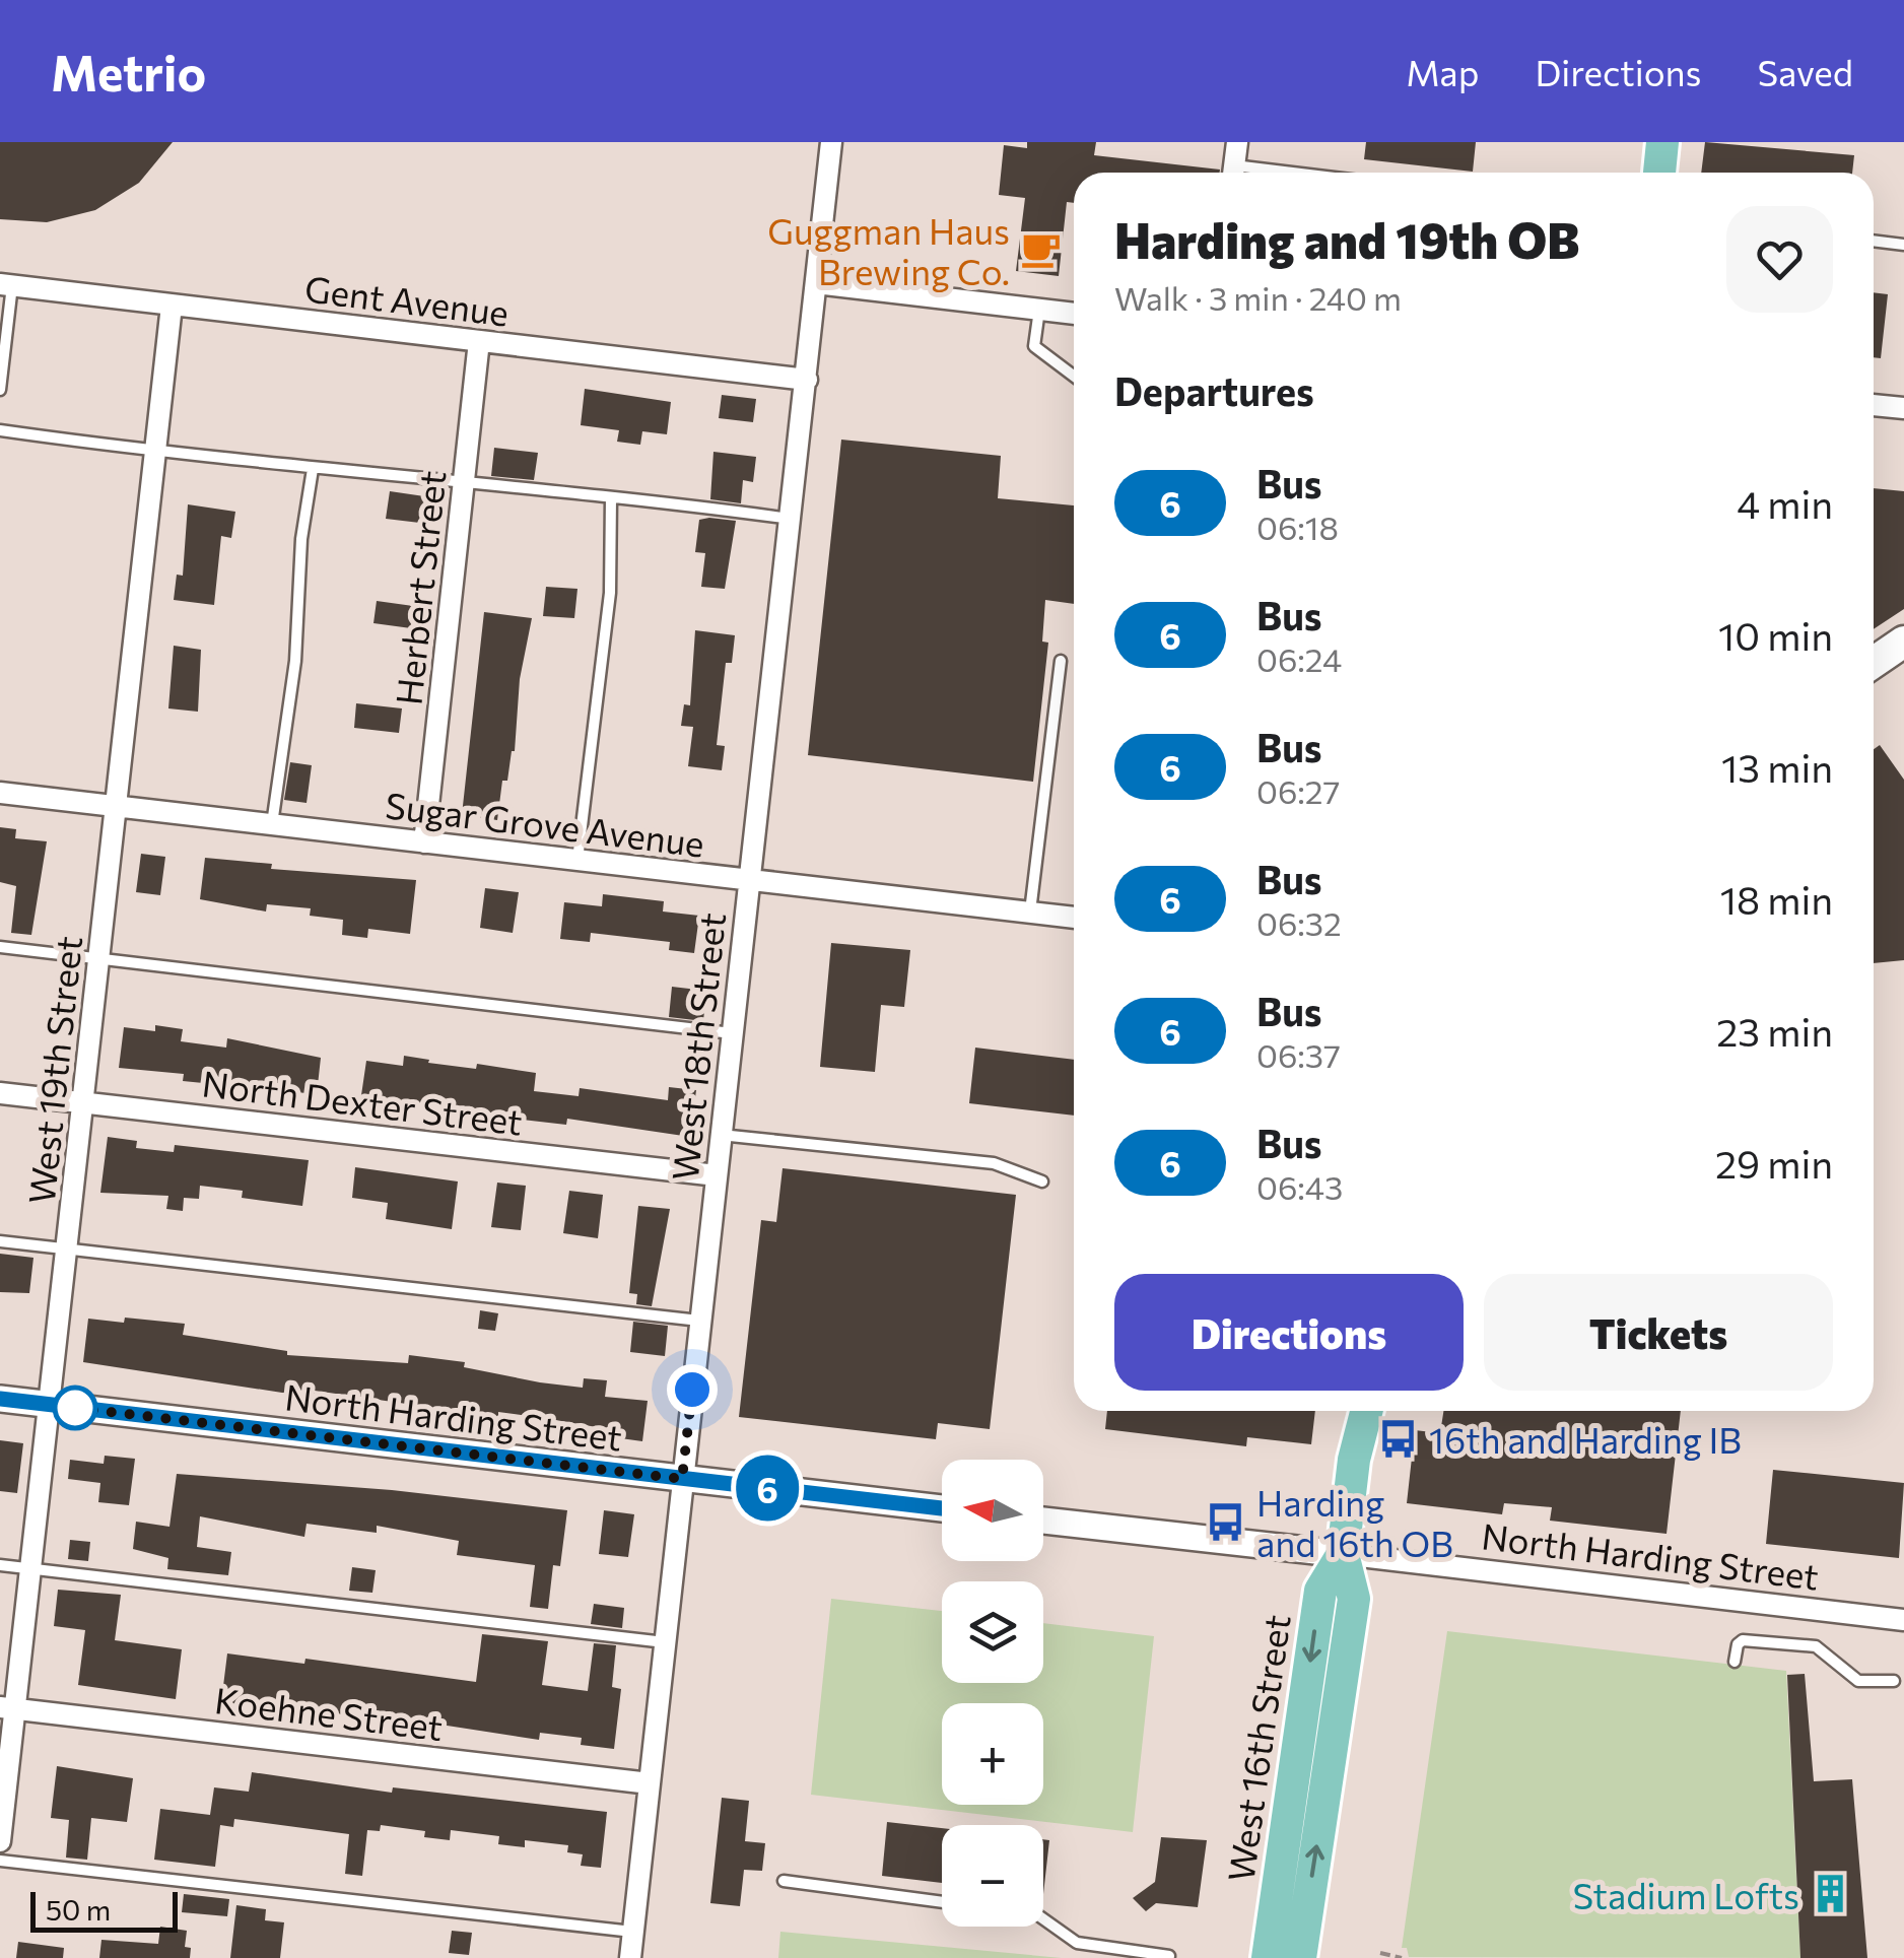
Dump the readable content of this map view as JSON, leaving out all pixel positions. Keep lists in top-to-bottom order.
{
  "streets": {
    "main road": ["West 16th Street"],
    "street": [
      "Gent Avenue",
      "Herbert Street",
      "Sugar Grove Avenue",
      "West 18th Street",
      "West 19th Street",
      "North Dexter Street",
      "North Harding Street",
      "Koehne Street"
    ]
  },
  "crossings": [
    ["Gent Avenue", "Herbert Street"],
    ["Gent Avenue", "West 18th Street"],
    ["Gent Avenue", "West 19th Street"],
    ["Herbert Street", "Sugar Grove Avenue"],
    ["Sugar Grove Avenue", "West 18th Street"],
    ["Sugar Grove Avenue", "West 19th Street"],
    ["West 18th Street", "North Dexter Street"],
    ["West 18th Street", "North Harding Street"],
    ["West 18th Street", "Koehne Street"],
    ["West 19th Street", "North Dexter Street"],
    ["West 19th Street", "North Harding Street"],
    ["West 19th Street", "Koehne Street"],
    ["North Harding Street", "West 16th Street"]
  ],
  "places": {
    "cafe": ["Guggman Haus Brewing Co."],
    "bus stop": ["16th and Harding IB", "Harding and 16th OB"],
    "building": ["Stadium Lofts"]
  },
  "lines": ["bus line 6"],
  "scale_bar": "50 m",
  "north": "left",
  "page": {
    "header": "Metrio",
    "nav": ["Map", "Directions", "Saved"],
    "on_map": "6",
    "heading": [
      ["Harding and 19th OB", "Walk · 3 min · 240 m"],
      "Departures"
    ],
    "list": [
      {
        "mark": "6",
        "name": "Bus",
        "note": "06:18",
        "value": "4 min"
      },
      {
        "mark": "6",
        "name": "Bus",
        "note": "06:24",
        "value": "10 min"
      },
      {
        "mark": "6",
        "name": "Bus",
        "note": "06:27",
        "value": "13 min"
      },
      {
        "mark": "6",
        "name": "Bus",
        "note": "06:32",
        "value": "18 min"
      },
      {
        "mark": "6",
        "name": "Bus",
        "note": "06:37",
        "value": "23 min"
      },
      {
        "mark": "6",
        "name": "Bus",
        "note": "06:43",
        "value": "29 min"
      }
    ],
    "buttons": ["Directions", "Tickets"],
    "map_buttons": ["+", "−"],
    "scale": "50 m"
  }
}
